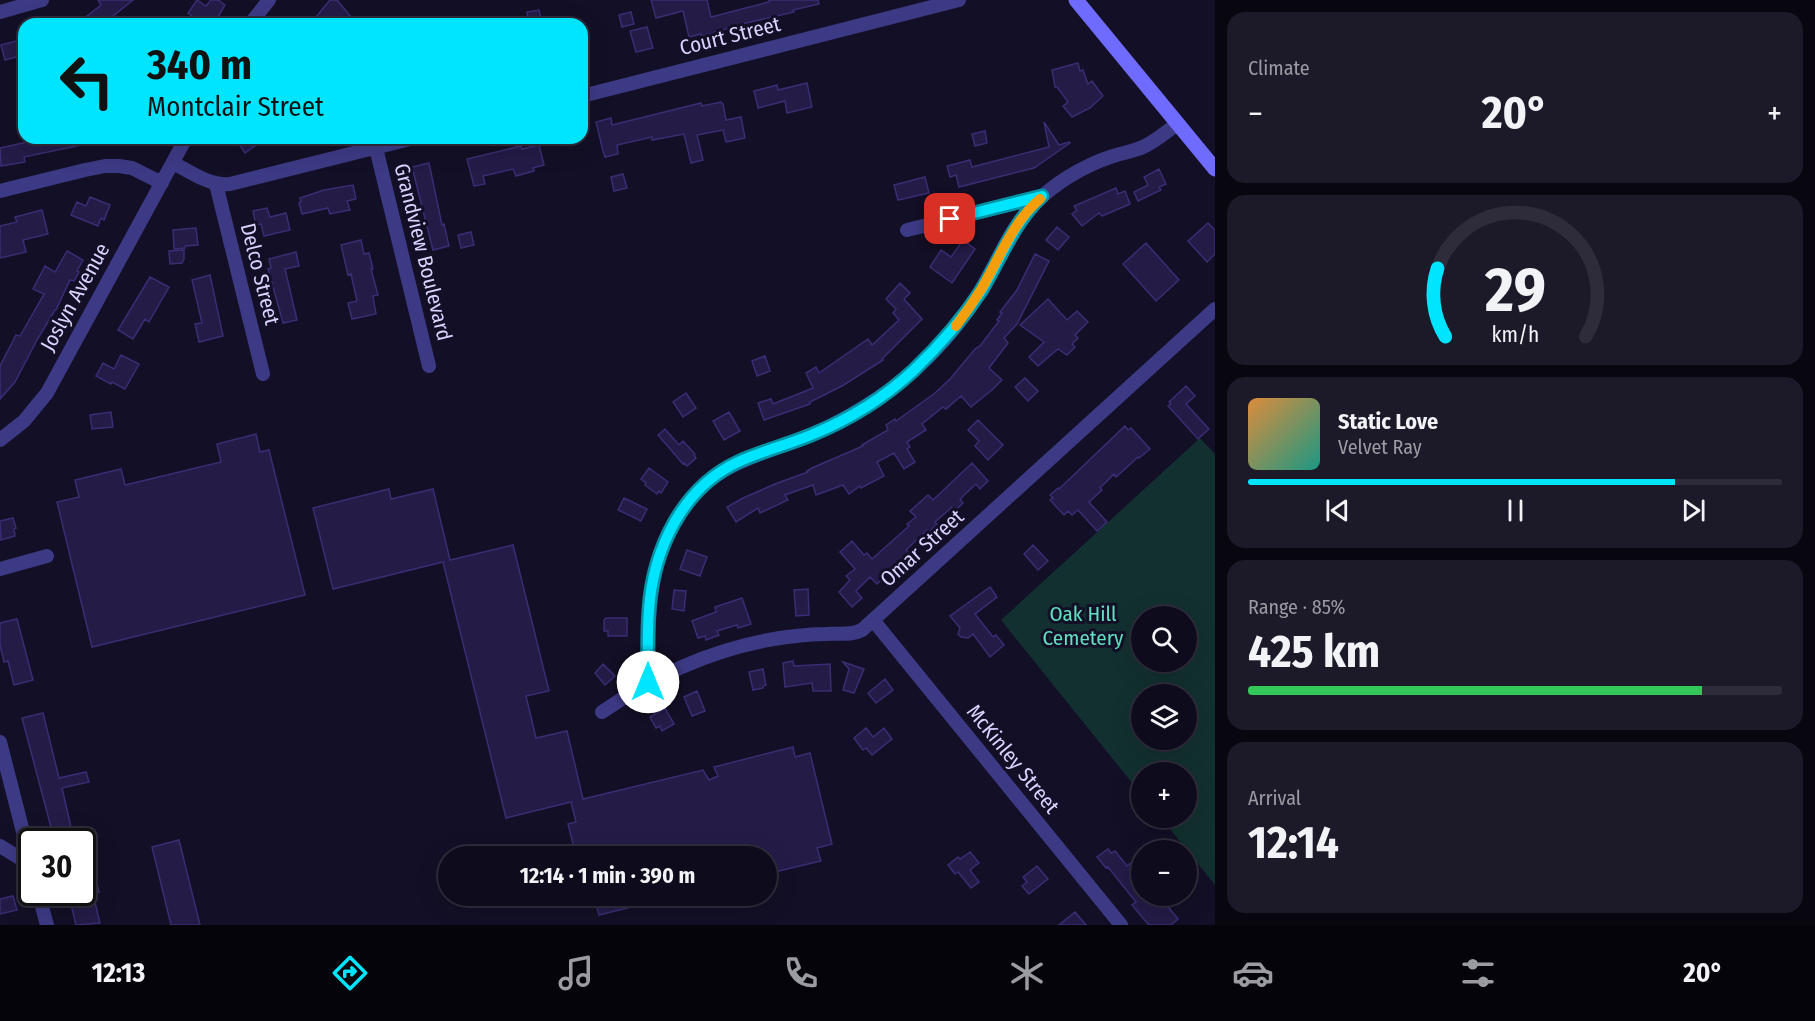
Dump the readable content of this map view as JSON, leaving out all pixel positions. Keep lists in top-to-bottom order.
{
  "streets": {
    "street": [
      "Court Street",
      "Grandview Boulevard",
      "Delco Street",
      "Joslyn Avenue",
      "Omar Street",
      "McKinley Street"
    ]
  },
  "crossings": [
    ["Omar Street", "McKinley Street"]
  ],
  "parks": ["Oak Hill Cemetery"],
  "page": {
    "tile": [
      "Climate",
      ["Range · 85%", "425 km"],
      ["Arrival", "12:14"]
    ],
    "turn": ["340 m", "Montclair Street"],
    "heat": ["−", "20°", "+"],
    "song": ["Static Love", "Velvet Ray"],
    "map_buttons": ["+", "−"],
    "limit": "30",
    "trip": "12:14 · 1 min · 390 m",
    "tabs": ["12:13", "20°"],
    "gauge": ["29", "km/h"]
  }
}
